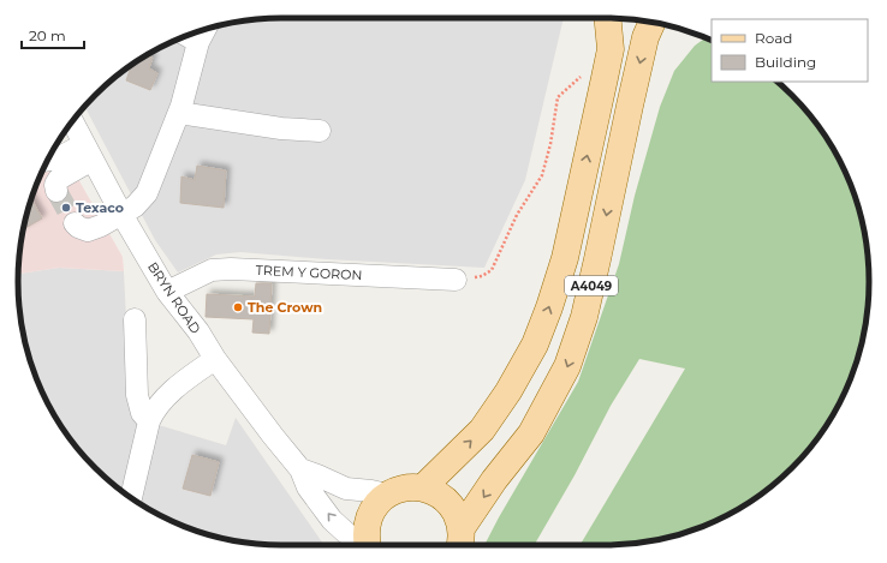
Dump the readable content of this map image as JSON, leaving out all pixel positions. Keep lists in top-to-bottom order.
{
  "streets": {
    "main road": ["A4049"],
    "street": ["TREM Y GORON", "BRYN ROAD"]
  },
  "crossings": [
    ["TREM Y GORON", "BRYN ROAD"]
  ],
  "places": ["Texaco", "The Crown"],
  "legend": ["Road", "Building"],
  "scale_bar": "20 m"
}
